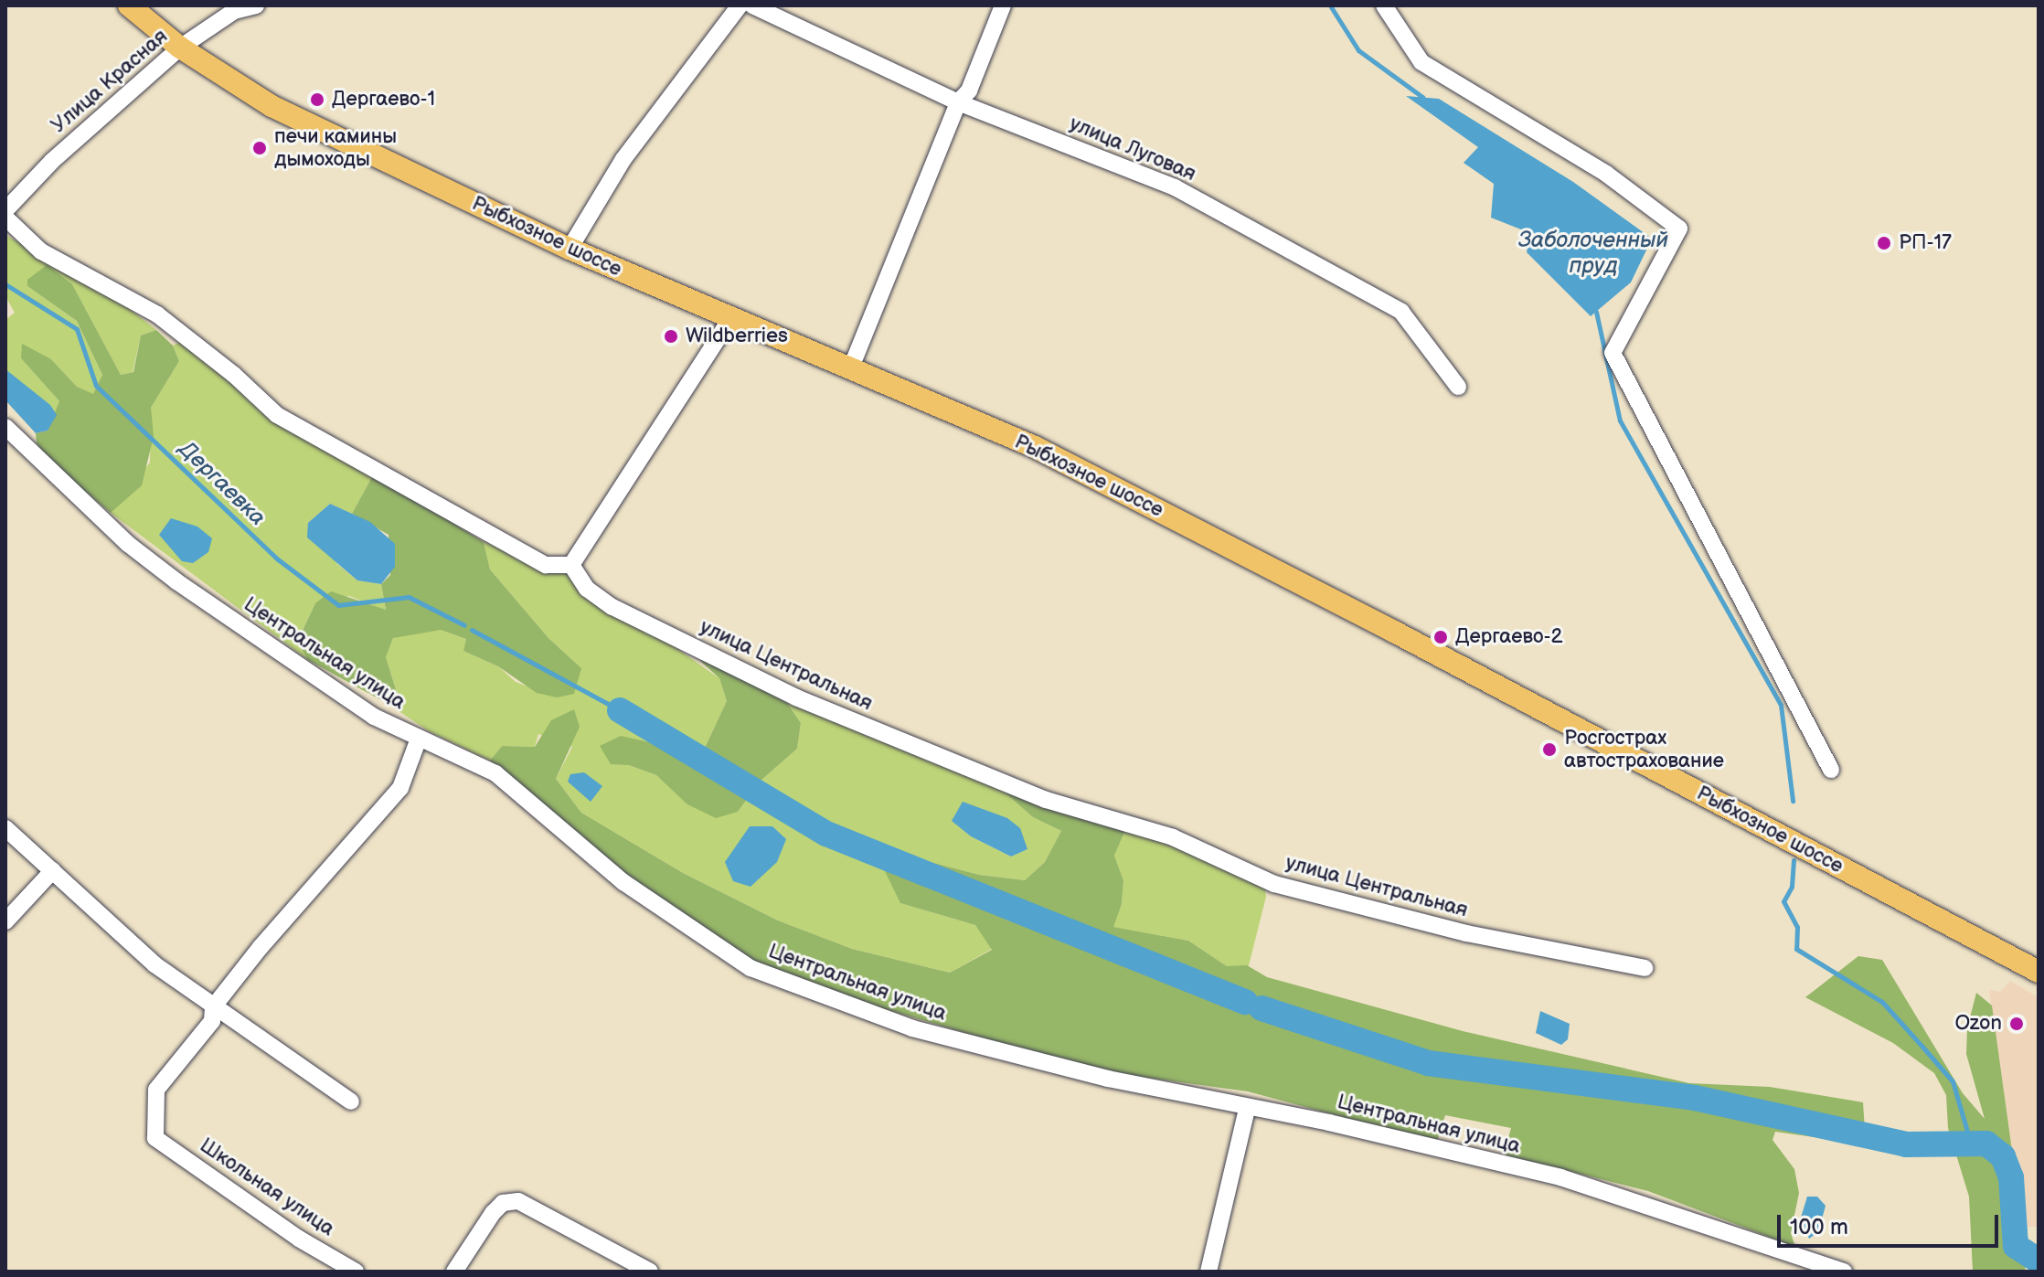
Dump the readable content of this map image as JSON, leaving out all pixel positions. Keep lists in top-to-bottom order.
{
  "streets": {
    "main road": ["Рыбхозное шоссе"],
    "street": [
      "Улица Красная",
      "улица Луговая",
      "Центральная улица",
      "улица Центральная",
      "Школьная улица"
    ]
  },
  "crossings": [
    ["Улица Красная", "Рыбхозное шоссе"]
  ],
  "water": ["Заболоченный пруд", "Дергаевка"],
  "places": [
    "Дергаево-1",
    "печи камины дымоходы",
    "РП-17",
    "Wildberries",
    "Дергаево-2",
    "Росгострах автострахование",
    "Ozon"
  ],
  "scale_bar": "100 m"
}
